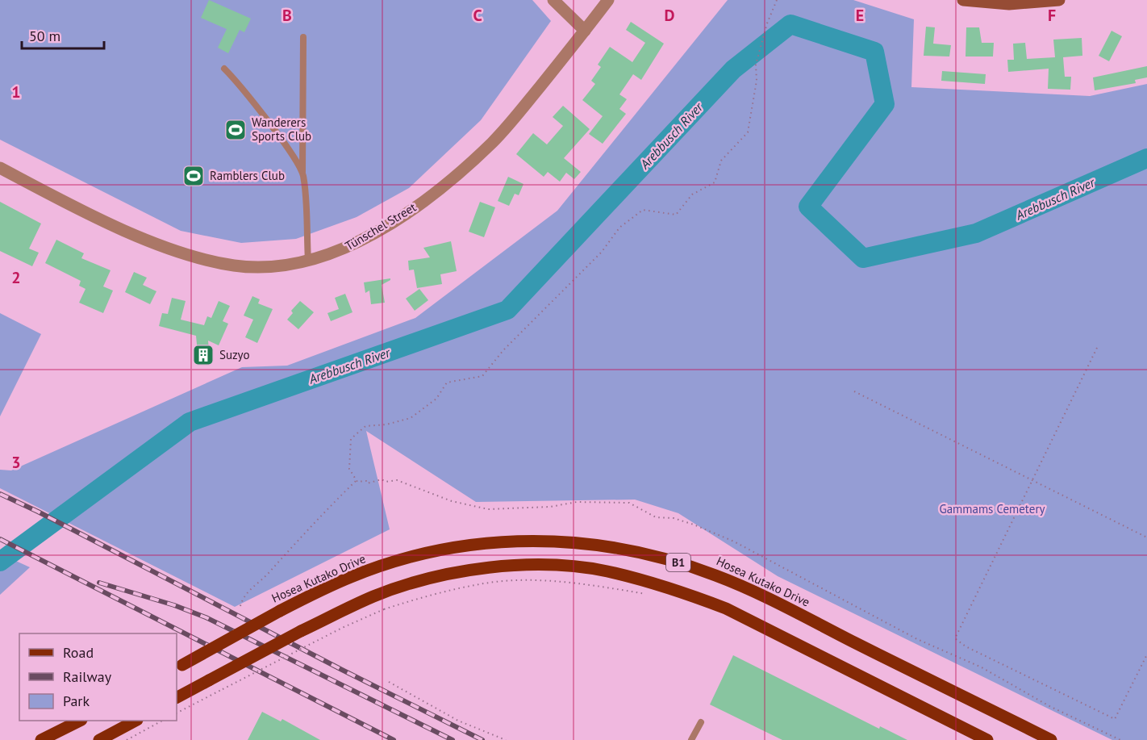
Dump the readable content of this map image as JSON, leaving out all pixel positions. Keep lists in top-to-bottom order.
{
  "streets": {
    "main road": ["B1", "Hosea Kutako Drive"],
    "street": ["Tünschel Street"]
  },
  "water": ["Arebbusch River"],
  "parks": ["Gammams Cemetery"],
  "places": {
    "sports": ["Wanderers Sports Club", "Ramblers Club"],
    "building": ["Suzyo"]
  },
  "legend": ["Road", "Railway", "Park"],
  "scale_bar": "50 m",
  "grid": {
    "columns": [
      "B",
      "C",
      "D",
      "E",
      "F"
    ],
    "rows": ["1", "2", "3"]
  }
}
